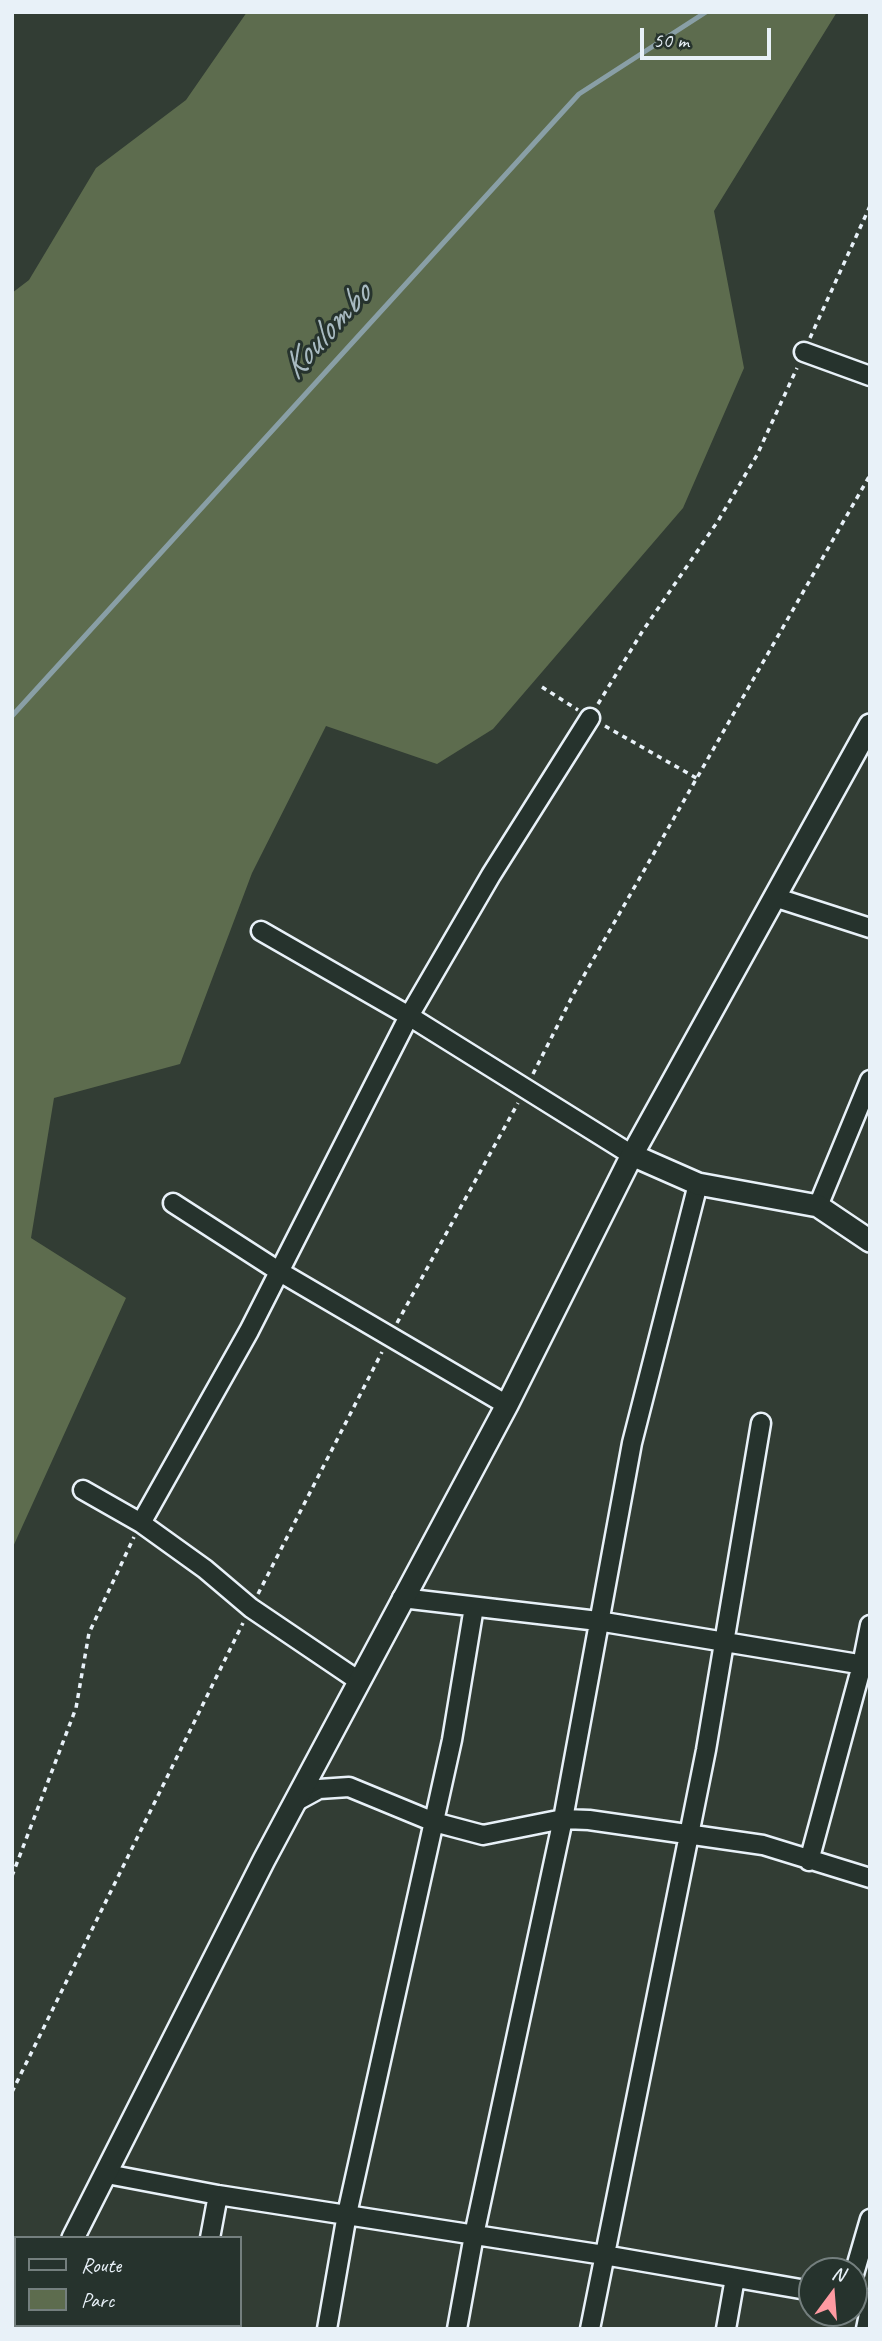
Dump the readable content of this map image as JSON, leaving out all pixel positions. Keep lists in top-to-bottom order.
{
  "water": ["Koulombo"],
  "legend": ["Route", "Parc"],
  "scale_bar": "50 m",
  "north": "top"
}
